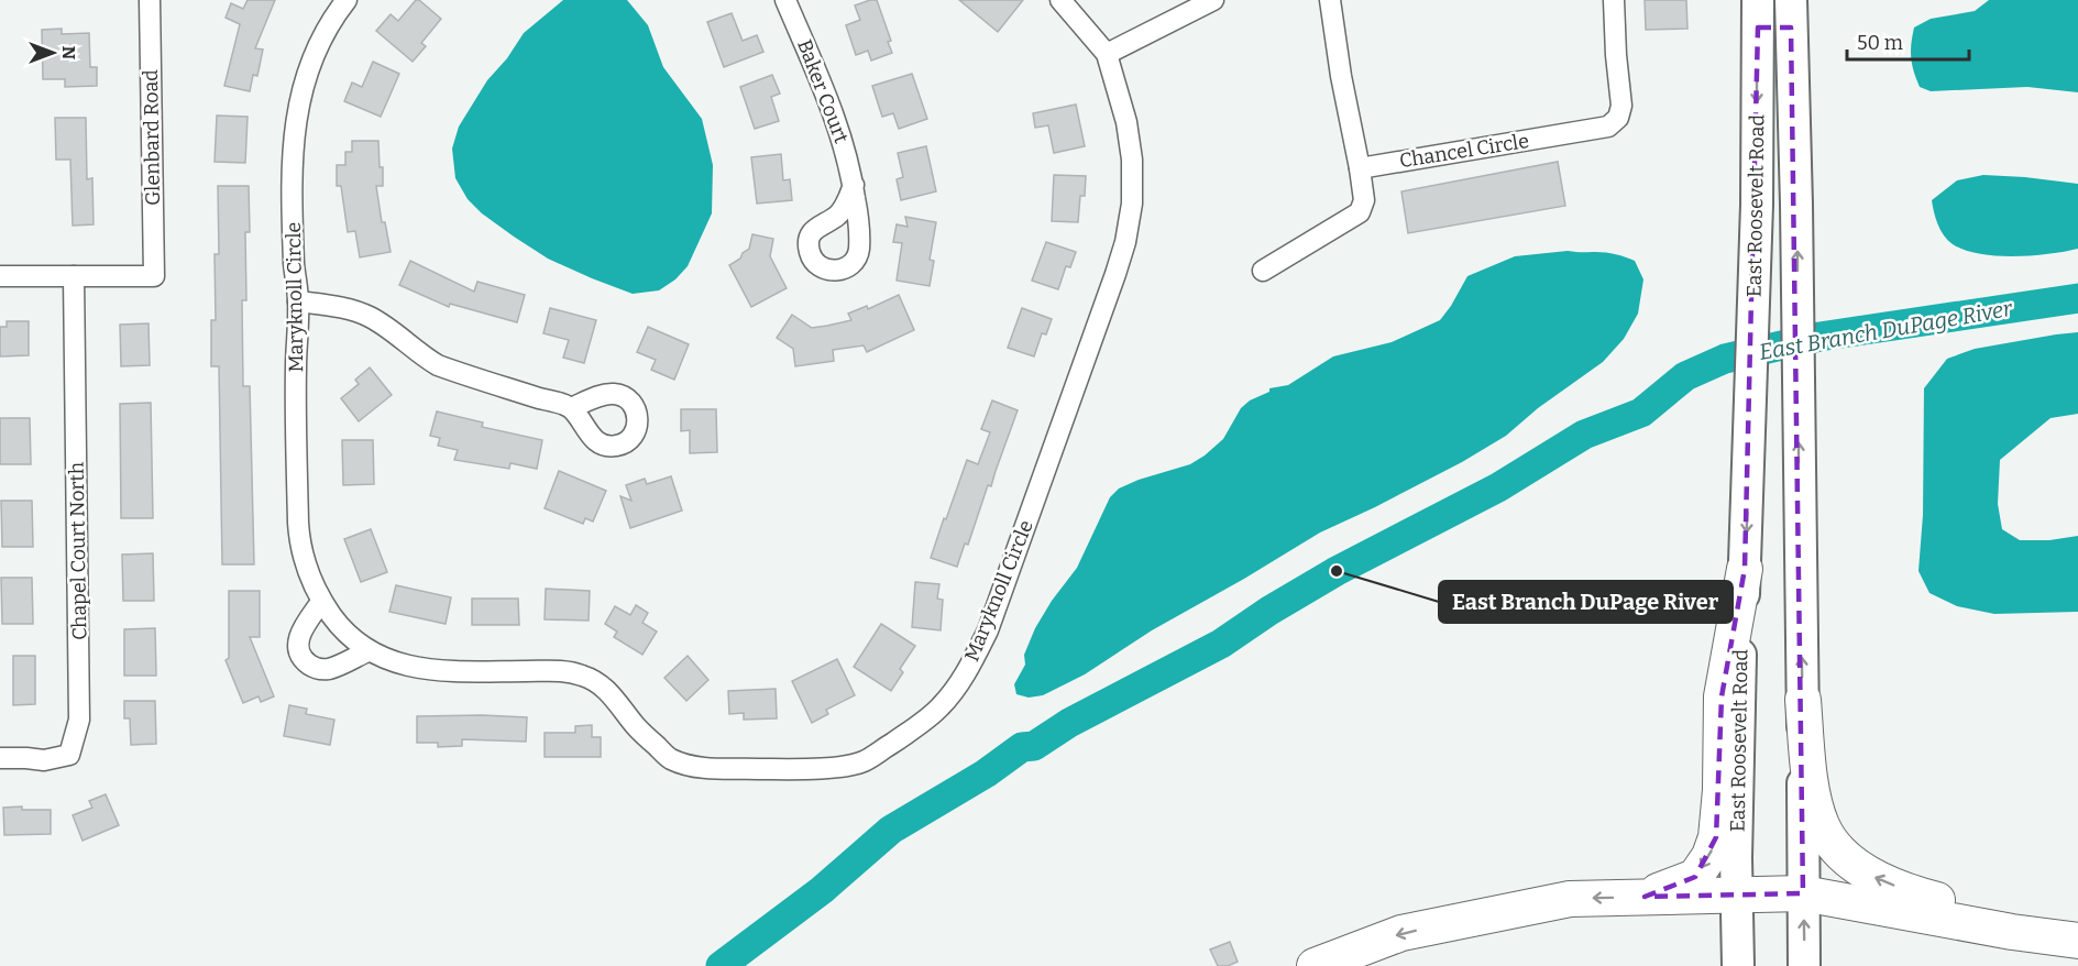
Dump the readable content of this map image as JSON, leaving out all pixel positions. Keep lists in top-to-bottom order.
{
  "streets": {
    "main road": ["East Roosevelt Road"],
    "street": [
      "Baker Court",
      "Glenbard Road",
      "Chancel Circle",
      "Maryknoll Circle",
      "Chapel Court North"
    ]
  },
  "crossings": [
    ["Glenbard Road", "Chapel Court North"]
  ],
  "water": ["East Branch DuPage River"],
  "places": ["East Branch DuPage River"],
  "scale_bar": "50 m",
  "north": "right"
}
